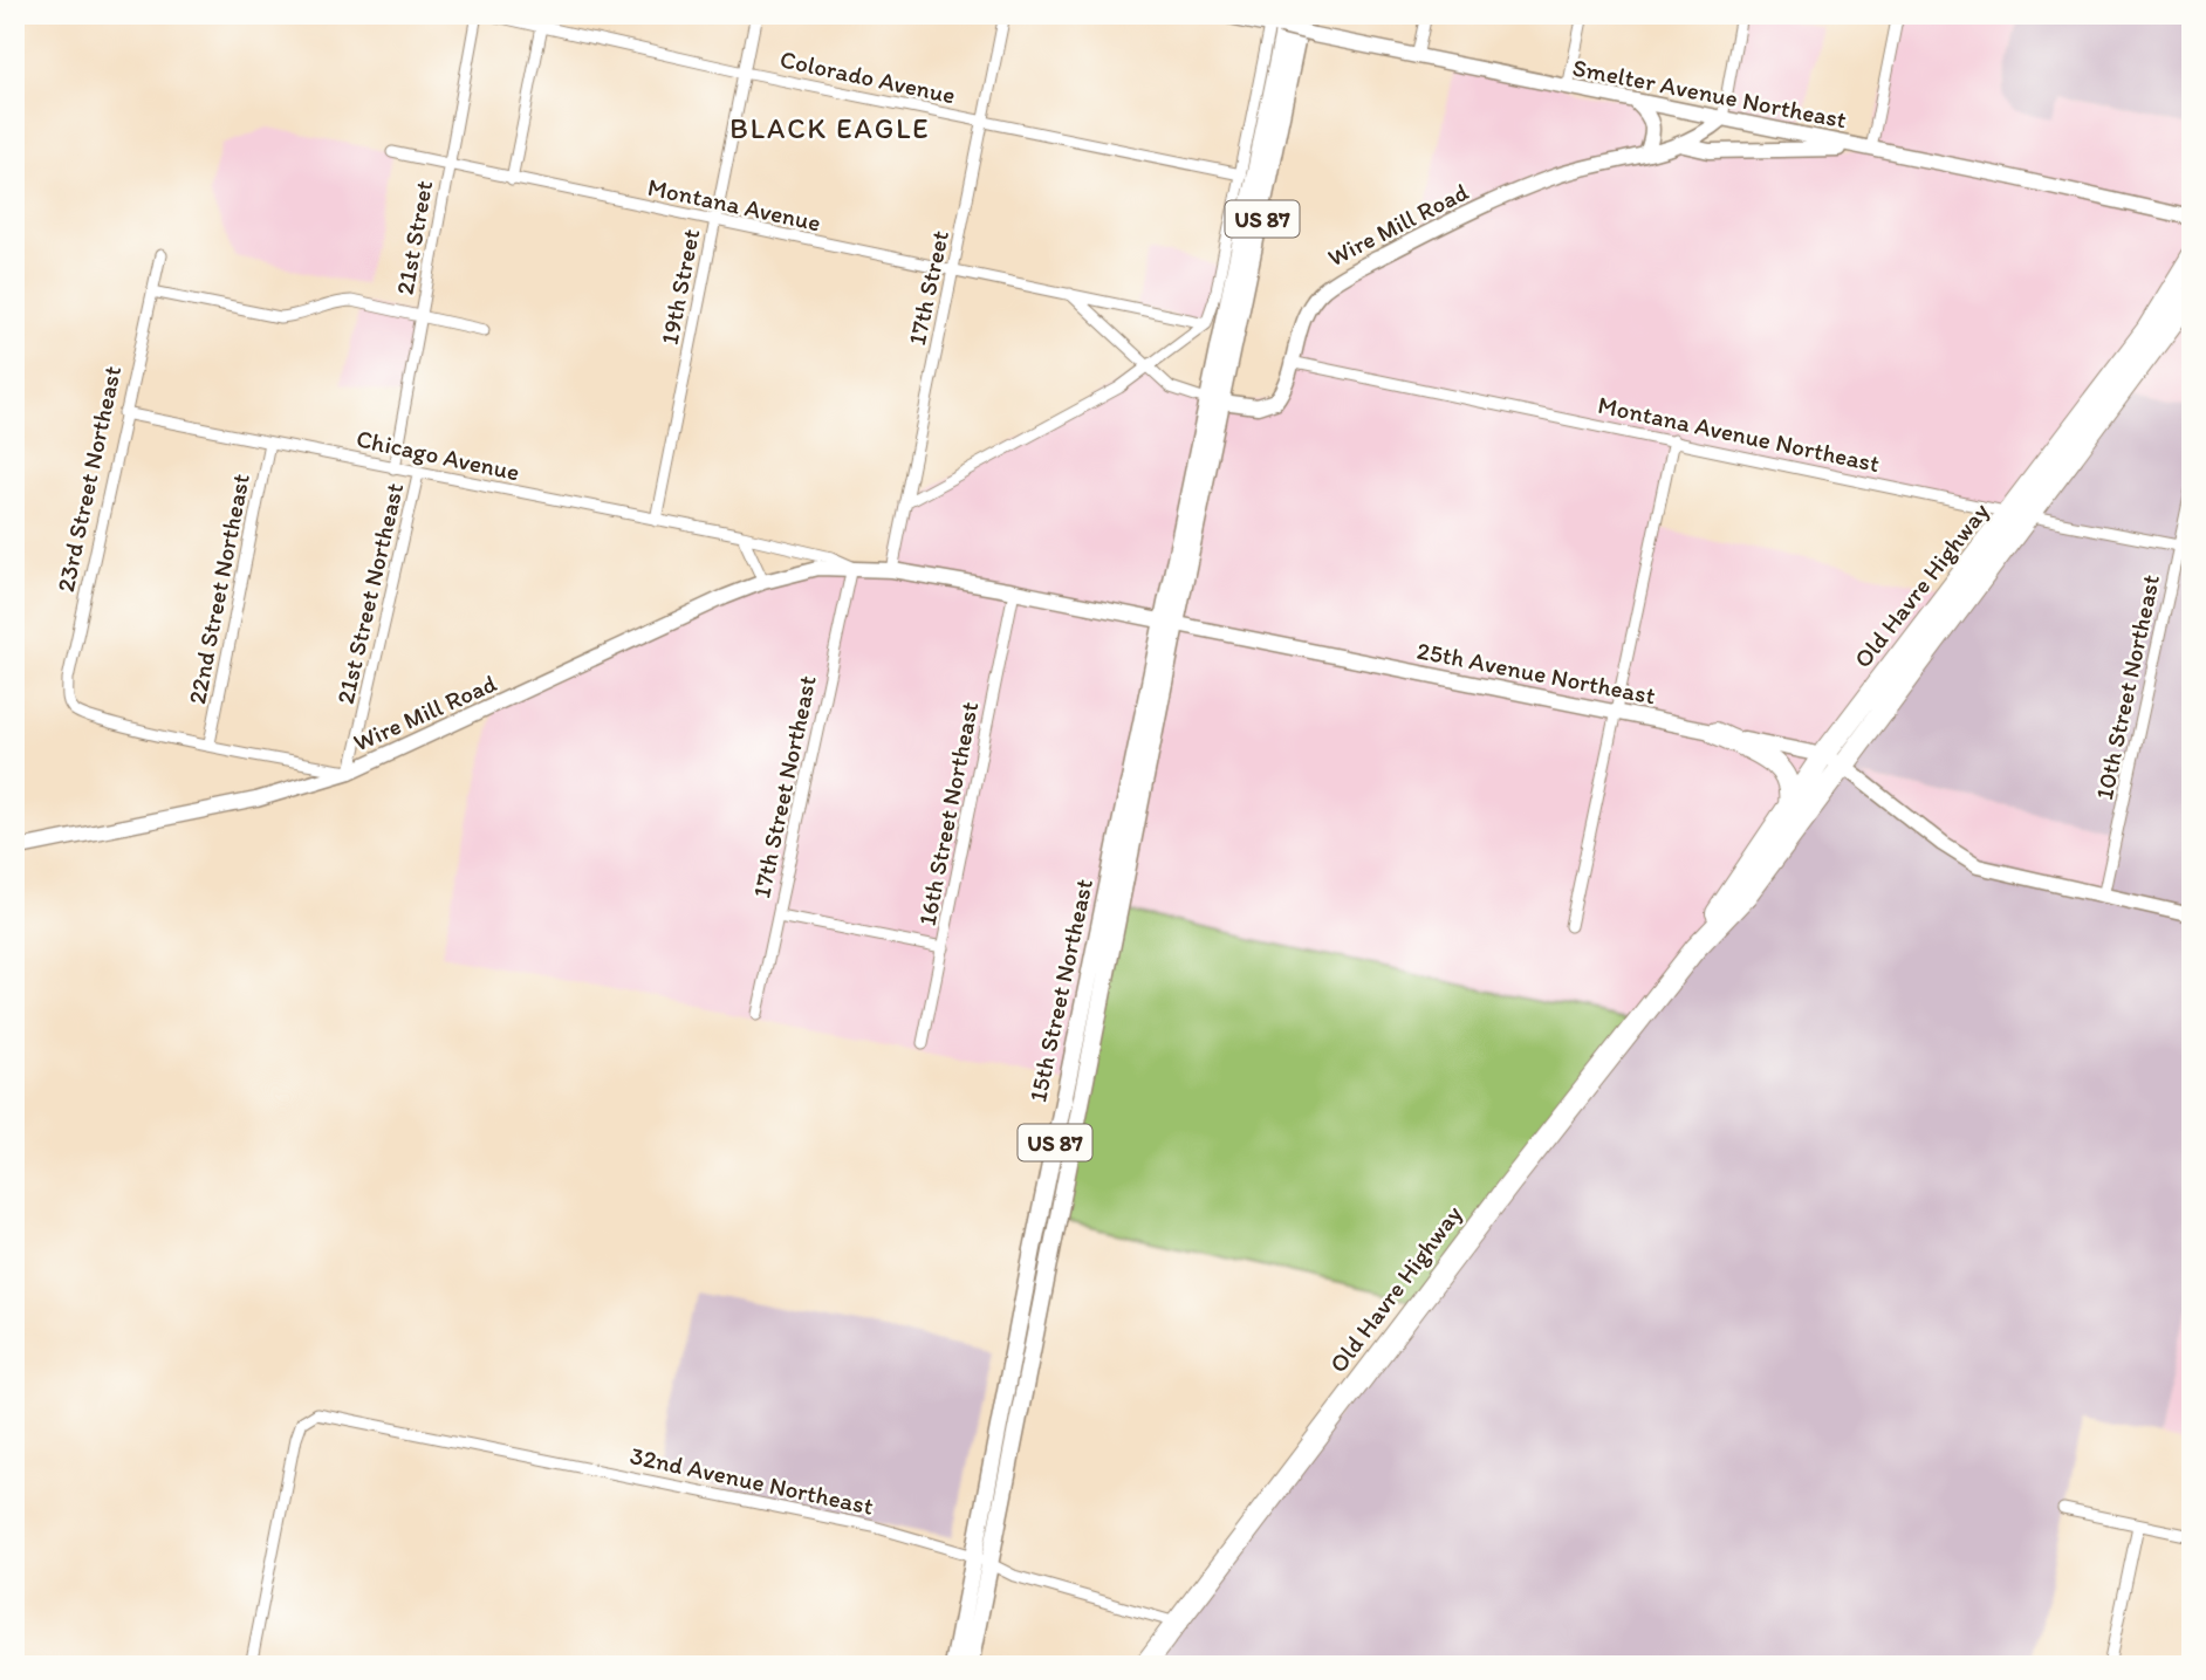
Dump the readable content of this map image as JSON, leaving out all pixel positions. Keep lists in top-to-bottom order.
{
  "streets": {
    "highway": ["Old Havre Highway"],
    "main road": ["US 87", "15th Street Northeast"],
    "street": [
      "Colorado Avenue",
      "Smelter Avenue Northeast",
      "Montana Avenue",
      "Wire Mill Road",
      "21st Street",
      "19th Street",
      "17th Street",
      "Montana Avenue Northeast",
      "Chicago Avenue",
      "23rd Street Northeast",
      "22nd Street Northeast",
      "21st Street Northeast",
      "25th Avenue Northeast",
      "10th Street Northeast",
      "17th Street Northeast",
      "16th Street Northeast",
      "32nd Avenue Northeast"
    ]
  },
  "crossings": [
    ["Colorado Avenue", "19th Street"],
    ["Colorado Avenue", "17th Street"],
    ["Smelter Avenue Northeast", "US 87"],
    ["Smelter Avenue Northeast", "Wire Mill Road"],
    ["Montana Avenue", "21st Street"],
    ["Montana Avenue", "19th Street"],
    ["Montana Avenue", "17th Street"],
    ["US 87", "Wire Mill Road"],
    ["US 87", "15th Street Northeast"],
    ["Wire Mill Road", "Montana Avenue Northeast"],
    ["Wire Mill Road", "Chicago Avenue"],
    ["Wire Mill Road", "21st Street Northeast"],
    ["Wire Mill Road", "25th Avenue Northeast"],
    ["Wire Mill Road", "17th Street Northeast"],
    ["Wire Mill Road", "15th Street Northeast"],
    ["21st Street", "Chicago Avenue"],
    ["19th Street", "Chicago Avenue"],
    ["17th Street", "25th Avenue Northeast"],
    ["Montana Avenue Northeast", "Old Havre Highway"],
    ["Montana Avenue Northeast", "10th Street Northeast"],
    ["Chicago Avenue", "23rd Street Northeast"],
    ["Chicago Avenue", "22nd Street Northeast"],
    ["Chicago Avenue", "21st Street Northeast"],
    ["Chicago Avenue", "25th Avenue Northeast"],
    ["Chicago Avenue", "17th Street Northeast"],
    ["23rd Street Northeast", "22nd Street Northeast"],
    ["Old Havre Highway", "25th Avenue Northeast"],
    ["Old Havre Highway", "32nd Avenue Northeast"],
    ["25th Avenue Northeast", "10th Street Northeast"],
    ["25th Avenue Northeast", "17th Street Northeast"],
    ["25th Avenue Northeast", "16th Street Northeast"],
    ["25th Avenue Northeast", "15th Street Northeast"],
    ["15th Street Northeast", "32nd Avenue Northeast"]
  ],
  "districts": ["BLACK EAGLE"]
}
